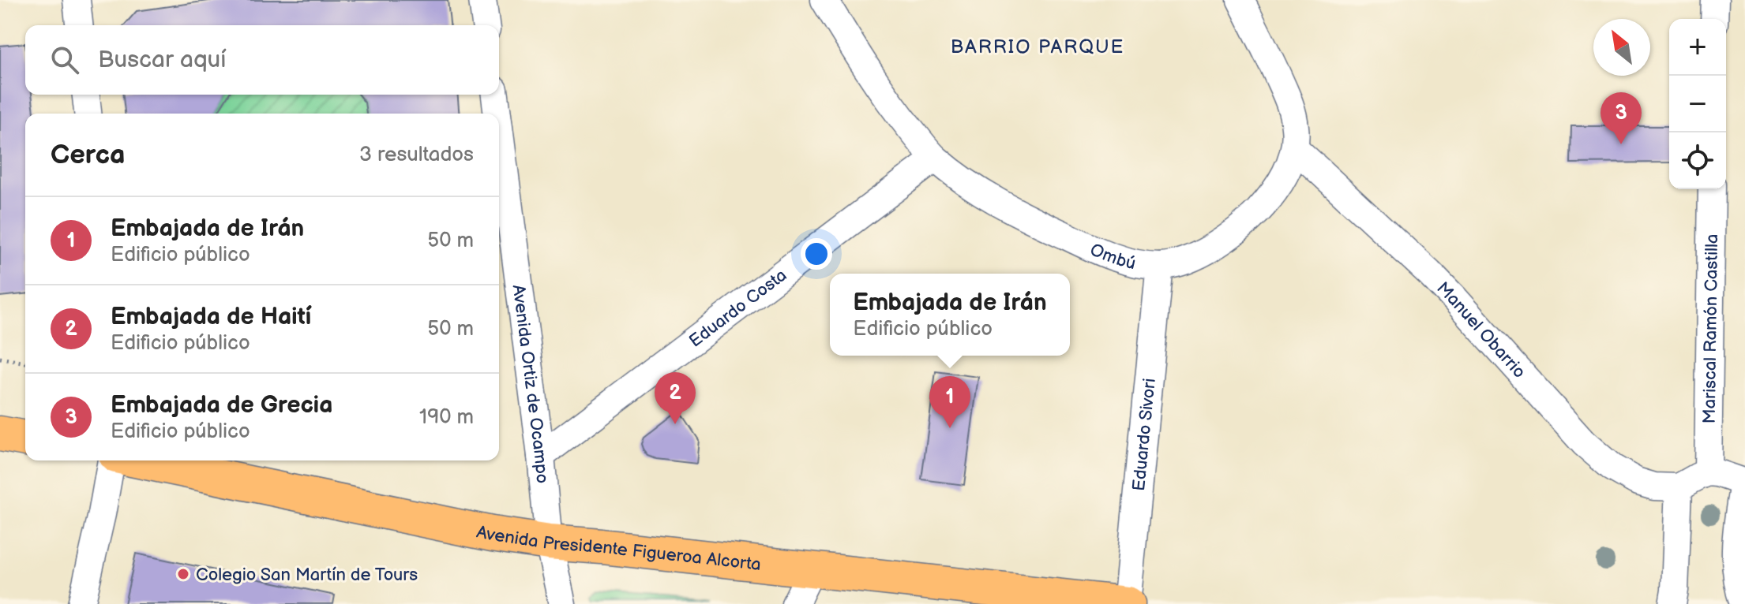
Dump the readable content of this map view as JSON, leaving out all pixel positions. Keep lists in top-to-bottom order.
{
  "streets": {
    "main road": ["Avenida Presidente Figueroa Alcorta"],
    "street": [
      "Ombú",
      "Eduardo Costa",
      "Mariscal Ramón Castilla",
      "Manuel Obarrio",
      "Avenida Ortiz de Ocampo",
      "Eduardo Sivori"
    ]
  },
  "crossings": [
    ["Ombú", "Eduardo Costa"],
    ["Ombú", "Manuel Obarrio"],
    ["Ombú", "Eduardo Sivori"],
    ["Eduardo Costa", "Avenida Ortiz de Ocampo"],
    ["Avenida Ortiz de Ocampo", "Avenida Presidente Figueroa Alcorta"],
    ["Eduardo Sivori", "Avenida Presidente Figueroa Alcorta"]
  ],
  "districts": ["BARRIO PARQUE"],
  "places": ["Colegio San Martín de Tours"],
  "north": "top left",
  "page": {
    "map_buttons": ["+", "−"],
    "search": "Buscar aquí",
    "pins": ["3", "2", "1"],
    "heading": ["Cerca", "3 resultados"],
    "list": [
      {
        "mark": "1",
        "name": "Embajada de Irán",
        "note": "Edificio público",
        "value": "50 m"
      },
      {
        "mark": "2",
        "name": "Embajada de Haití",
        "note": "Edificio público",
        "value": "50 m"
      },
      {
        "mark": "3",
        "name": "Embajada de Grecia",
        "note": "Edificio público",
        "value": "190 m"
      }
    ],
    "popup": ["Embajada de Irán", "Edificio público"]
  }
}
